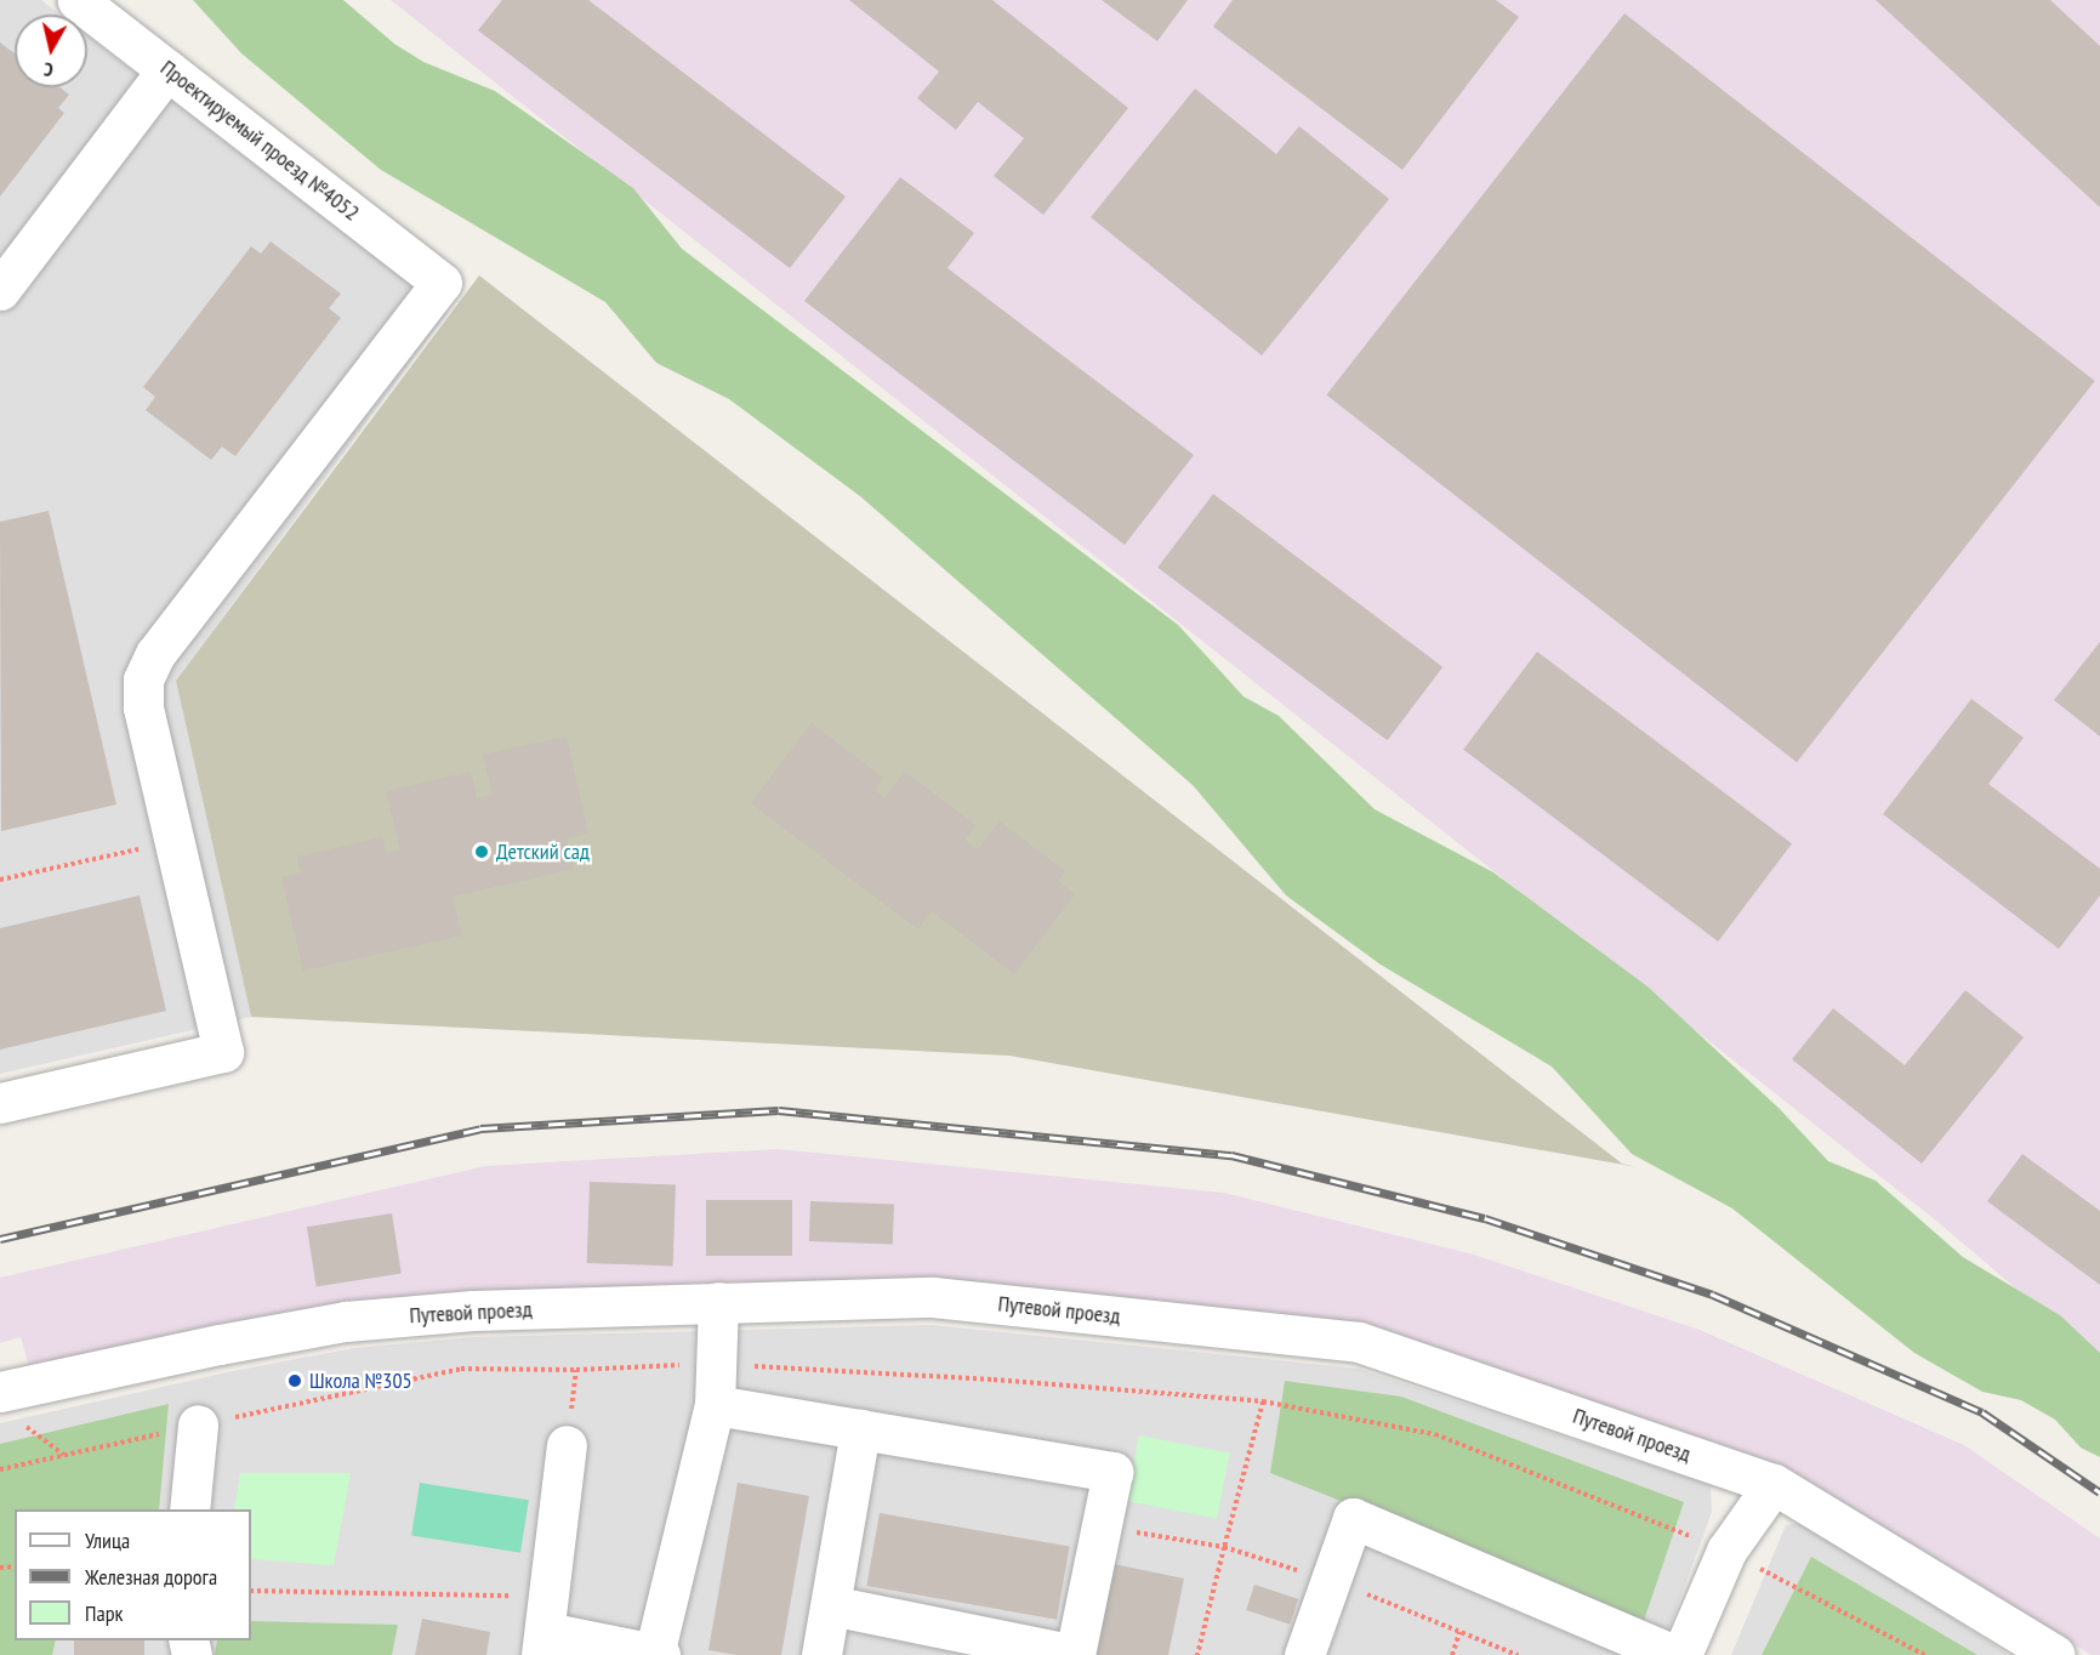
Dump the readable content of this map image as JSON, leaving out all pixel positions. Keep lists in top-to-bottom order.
{
  "streets": {
    "street": ["Проектируемый проезд №4052", "Путевой проезд"]
  },
  "places": ["Детский сад", "Школа №305"],
  "legend": ["Улица", "Железная дорога", "Парк"],
  "north": "bottom"
}
